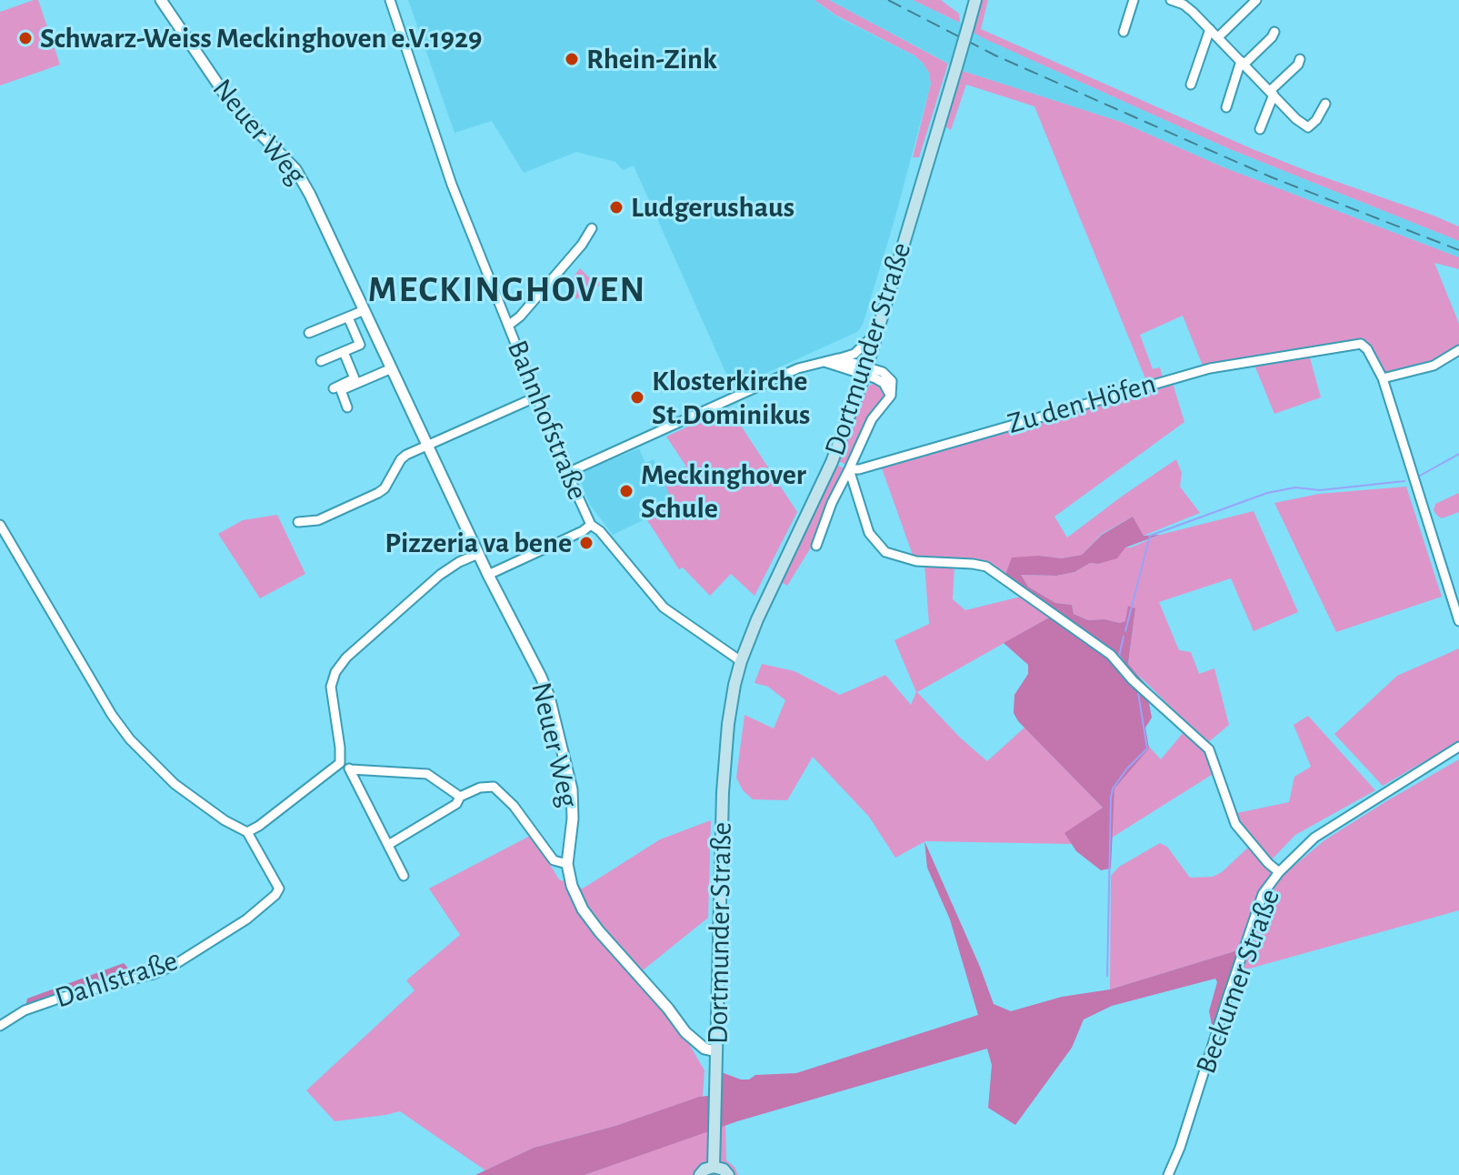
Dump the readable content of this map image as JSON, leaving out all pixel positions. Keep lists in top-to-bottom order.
{
  "streets": {
    "main road": ["Dortmunder Straße"],
    "street": [
      "Neuer Weg",
      "Zu den Höfen",
      "Bahnhofstraße",
      "Dahlstraße",
      "Beckumer Straße"
    ]
  },
  "crossings": [
    ["Neuer Weg", "Dortmunder Straße"],
    ["Dortmunder Straße", "Bahnhofstraße"]
  ],
  "districts": ["MECKINGHOVEN"],
  "places": [
    "Schwarz-Weiss Meckinghoven e.V.1929",
    "Rhein-Zink",
    "Ludgerushaus",
    "Klosterkirche St.Dominikus",
    "Meckinghover Schule",
    "Pizzeria va bene"
  ]
}
